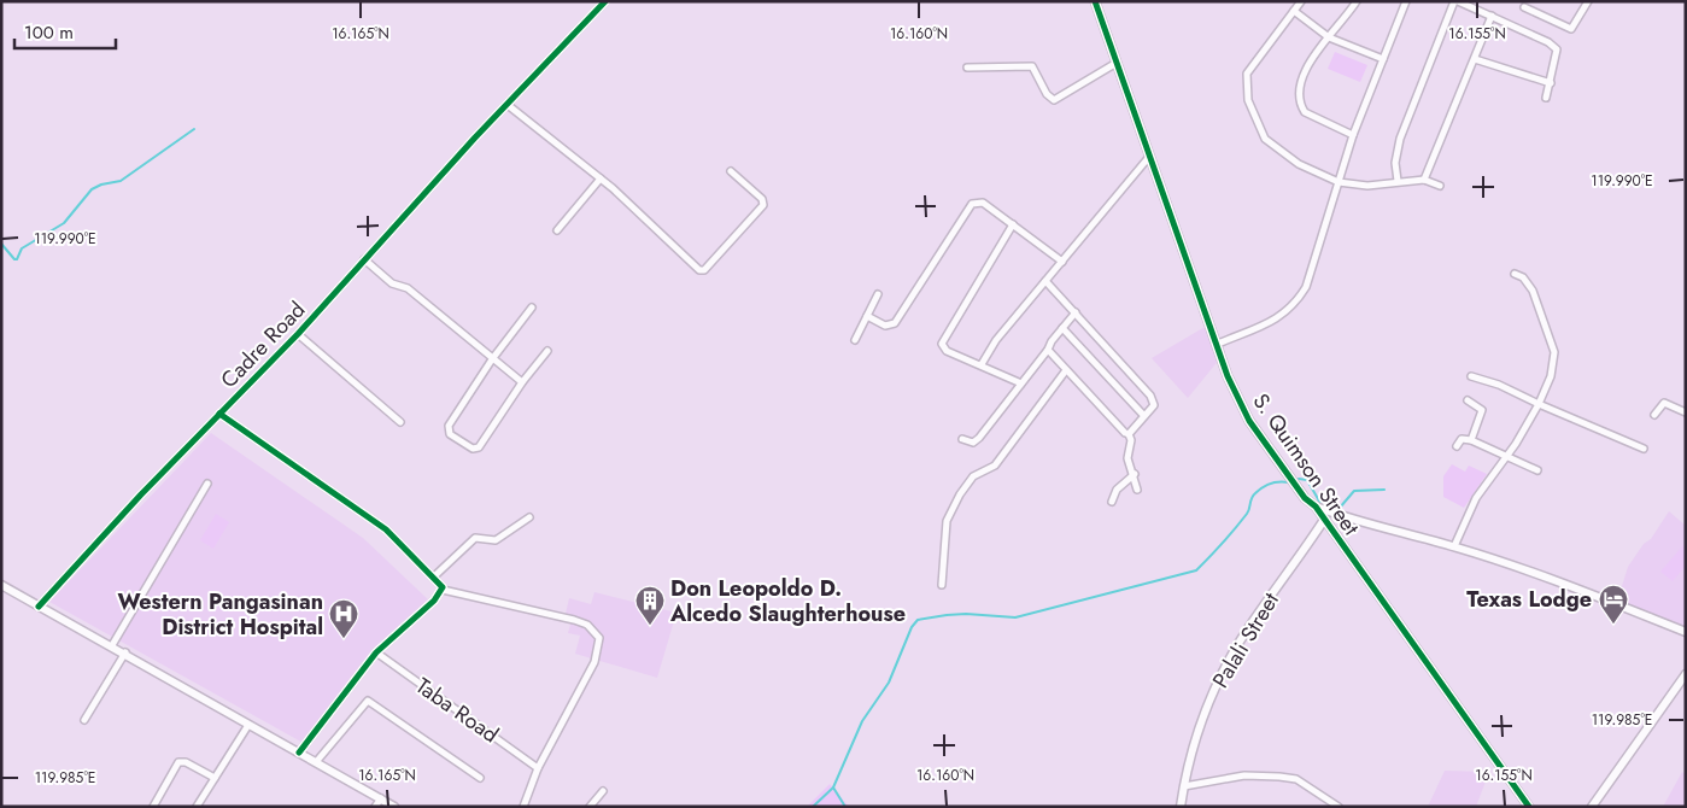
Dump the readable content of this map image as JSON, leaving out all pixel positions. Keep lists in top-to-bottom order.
{
  "streets": {
    "street": [
      "Cadre Road",
      "S. Quimson Street",
      "Palali Street",
      "Taba Road"
    ]
  },
  "crossings": [
    ["S. Quimson Street", "Palali Street"]
  ],
  "places": {
    "hotel": ["Texas Lodge"],
    "building": ["Don Leopoldo D. Alcedo Slaughterhouse"],
    "hospital": ["Western Pangasinan District Hospital"]
  },
  "scale_bar": "100 m",
  "coordinates": [
    "16.165°N",
    "16.160°N",
    "16.155°N",
    "119.990°E",
    "119.985°E"
  ]
}
